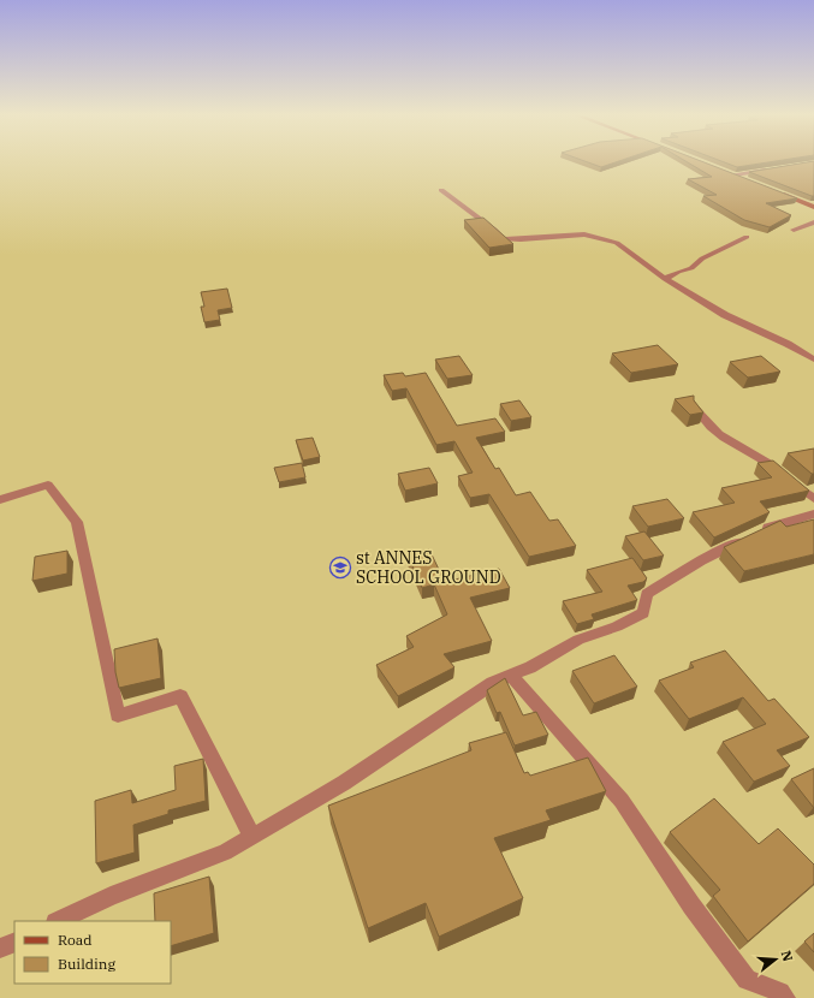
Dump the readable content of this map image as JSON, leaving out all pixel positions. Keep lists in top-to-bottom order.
{
  "places": {
    "school or university": ["st ANNES SCHOOL GROUND"]
  },
  "legend": ["Road", "Building"],
  "north": "right"
}
